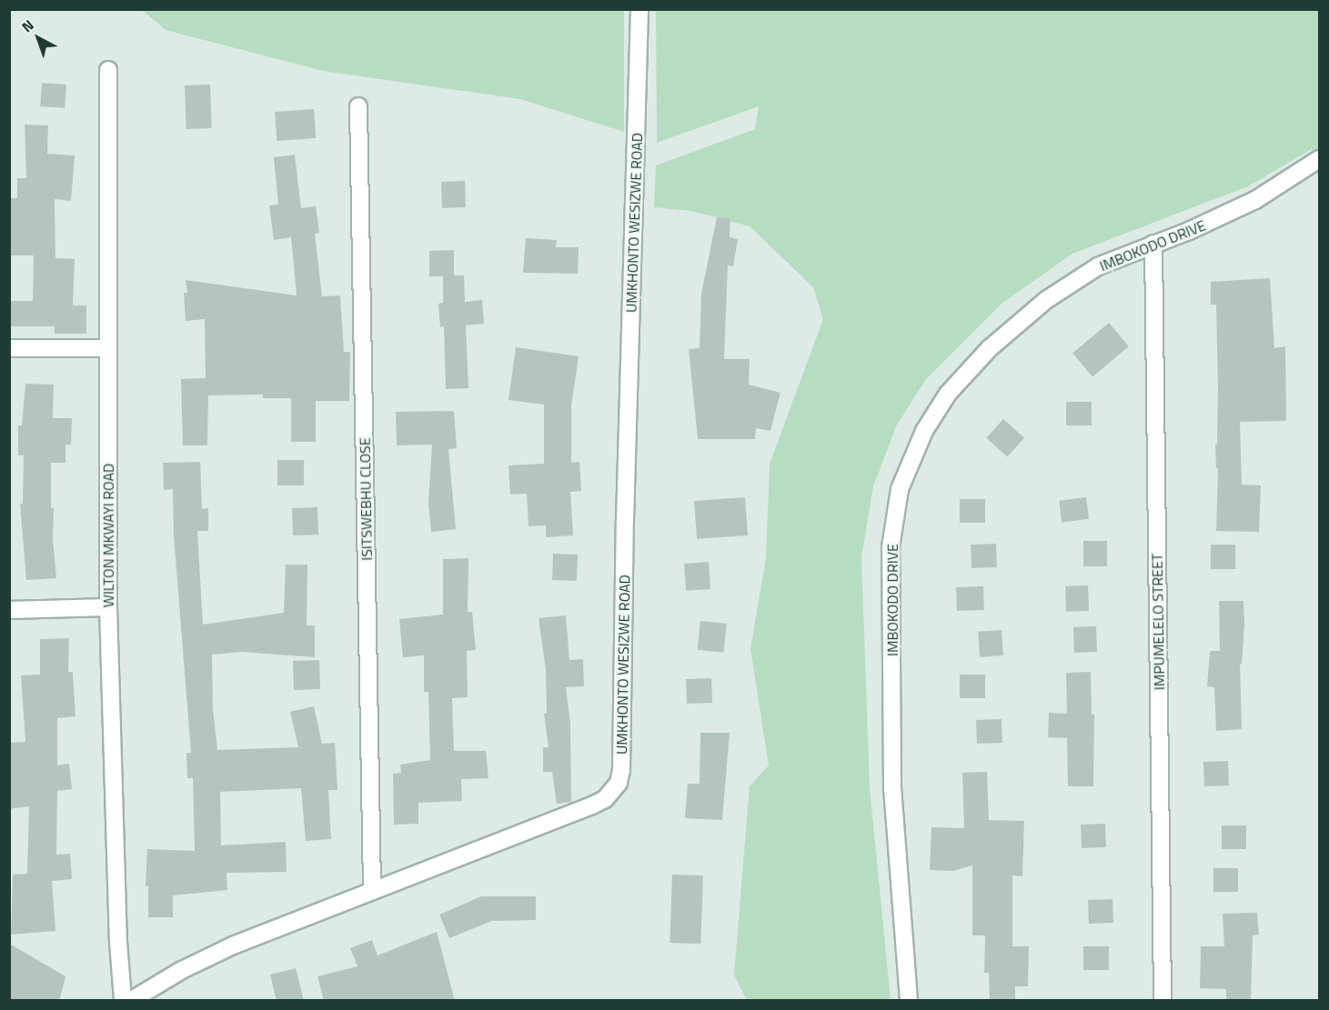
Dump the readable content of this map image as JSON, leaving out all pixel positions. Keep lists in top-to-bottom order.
{
  "streets": {
    "street": [
      "UMKHONTO WESIZWE ROAD",
      "IMBOKODO DRIVE",
      "ISITSWEBHU CLOSE",
      "WILTON MKWAYI ROAD",
      "IMPUMELELO STREET"
    ]
  },
  "crossings": [
    ["UMKHONTO WESIZWE ROAD", "ISITSWEBHU CLOSE"],
    ["IMBOKODO DRIVE", "IMPUMELELO STREET"]
  ],
  "north": "top left"
}
